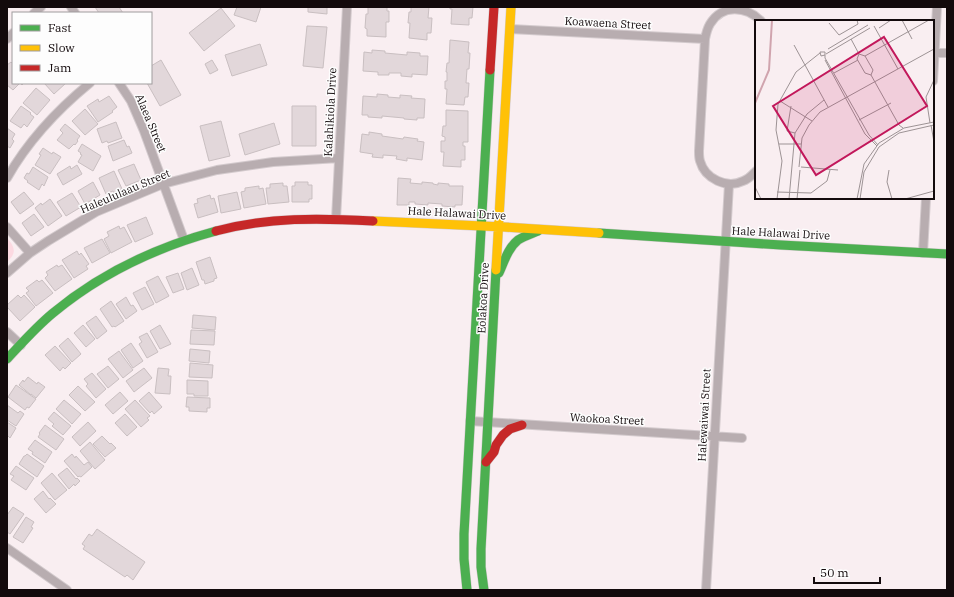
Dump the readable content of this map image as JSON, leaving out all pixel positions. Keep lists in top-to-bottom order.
{
  "streets": {
    "street": [
      "Koawaena Street",
      "Kalahikiola Drive",
      "Alaea Street",
      "Haleululaau Street",
      "Hale Halawai Drive",
      "Eolakoa Drive",
      "Halewaiwai Street",
      "Waokoa Street"
    ]
  },
  "crossings": [
    ["Koawaena Street", "Eolakoa Drive"],
    ["Kalahikiola Drive", "Haleululaau Street"],
    ["Kalahikiola Drive", "Hale Halawai Drive"],
    ["Alaea Street", "Haleululaau Street"],
    ["Alaea Street", "Hale Halawai Drive"],
    ["Hale Halawai Drive", "Eolakoa Drive"],
    ["Hale Halawai Drive", "Halewaiwai Street"],
    ["Eolakoa Drive", "Waokoa Street"],
    ["Halewaiwai Street", "Waokoa Street"]
  ],
  "legend": ["Fast", "Slow", "Jam"],
  "scale_bar": "50 m"
}
